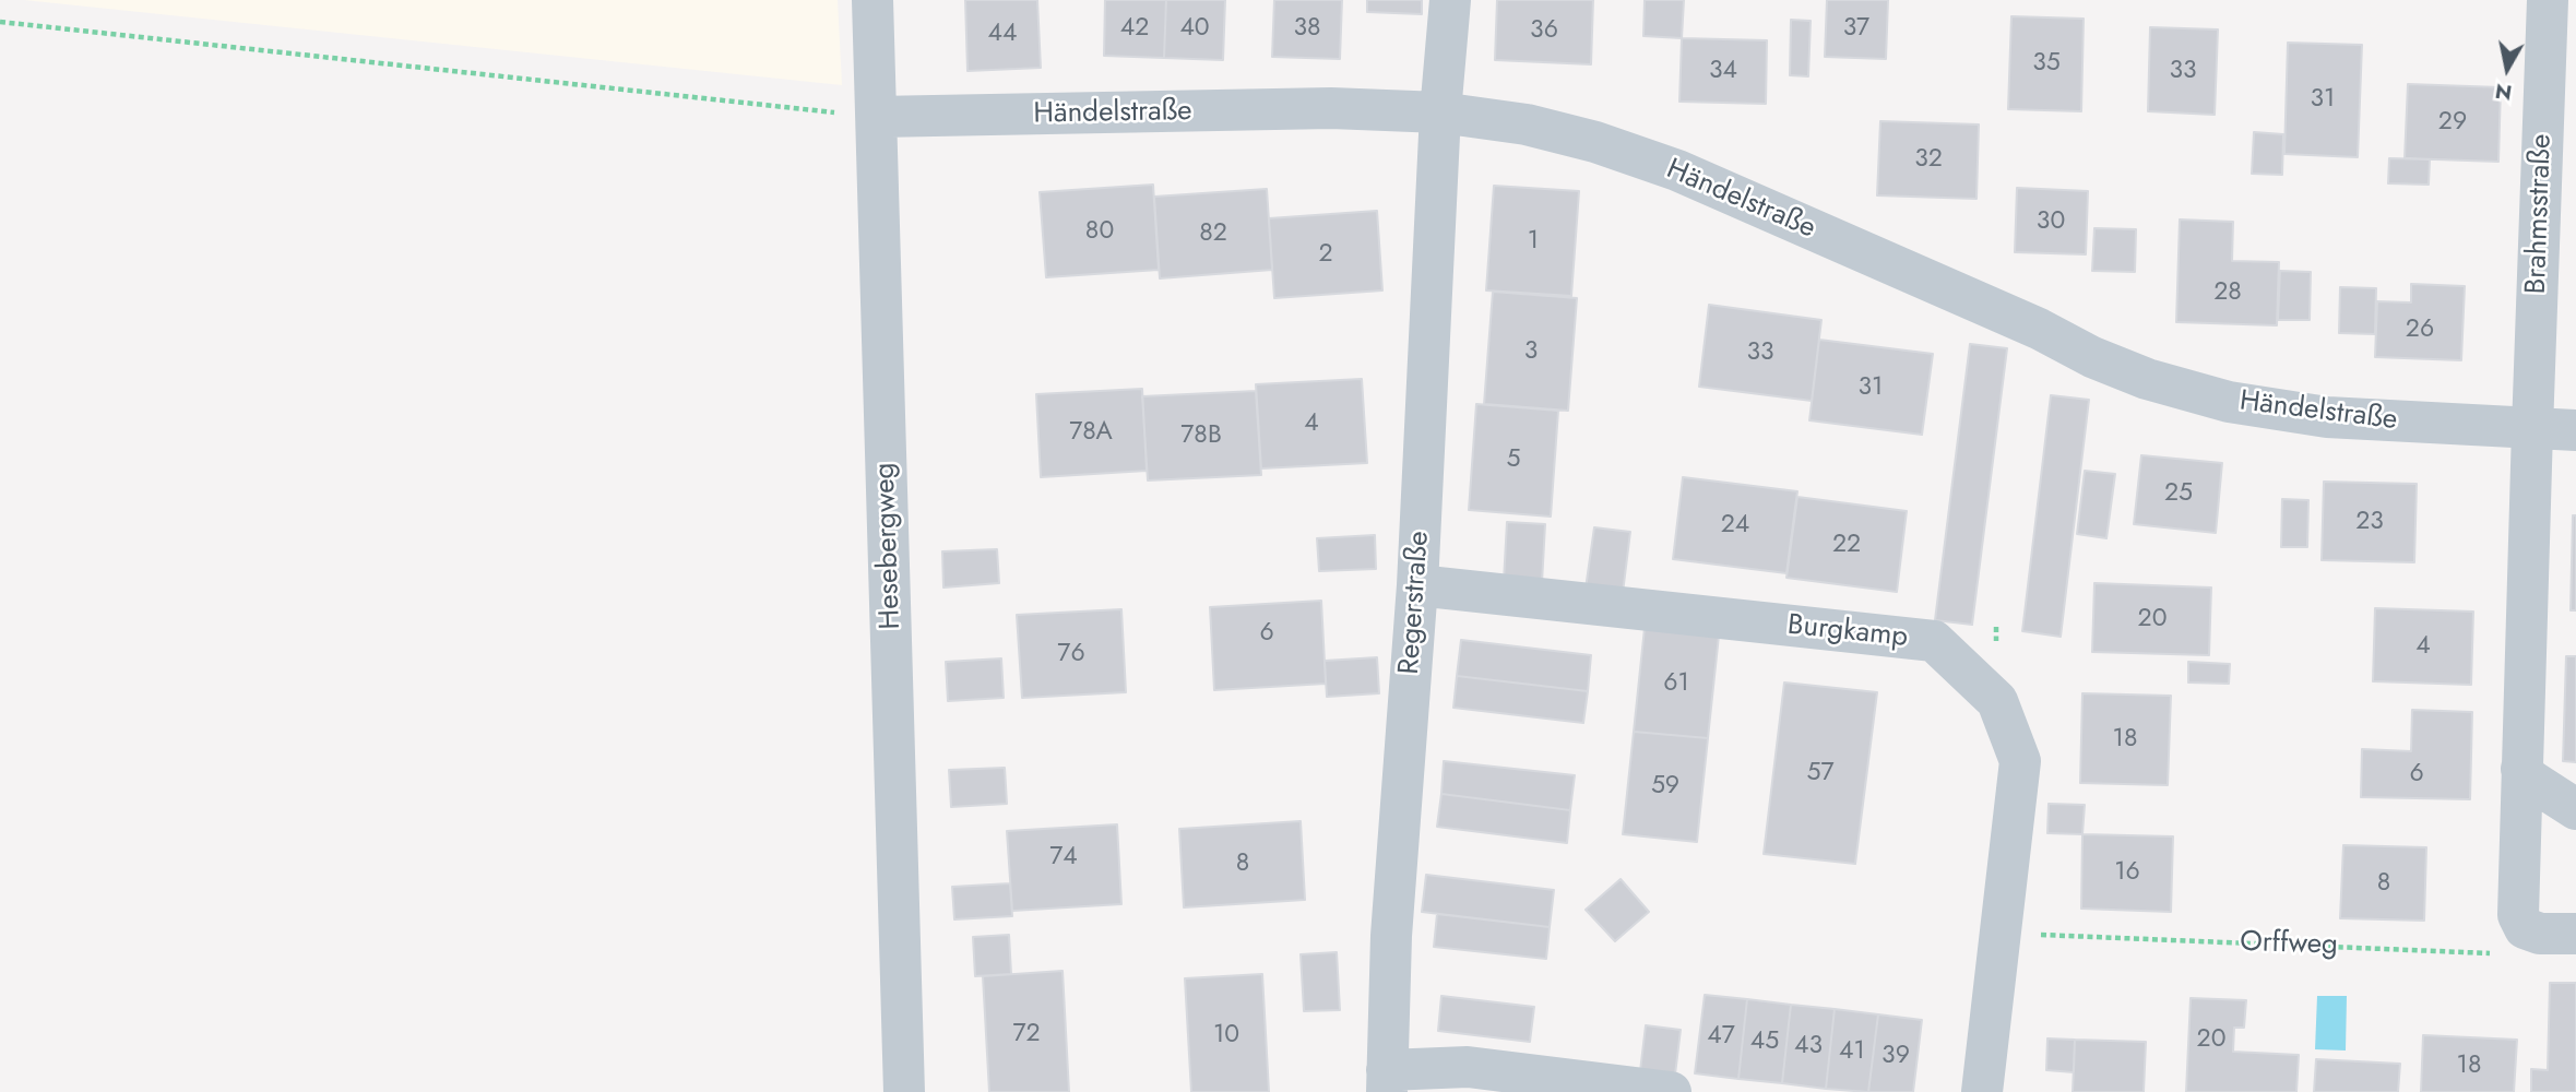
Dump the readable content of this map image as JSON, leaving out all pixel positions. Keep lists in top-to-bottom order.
{
  "streets": {
    "street": [
      "Händelstraße",
      "Brahmsstraße",
      "Hesebergweg",
      "Regerstraße",
      "Burgkamp"
    ],
    "path": ["Orffweg"]
  },
  "crossings": [
    ["Händelstraße", "Brahmsstraße"],
    ["Händelstraße", "Hesebergweg"],
    ["Händelstraße", "Regerstraße"],
    ["Regerstraße", "Burgkamp"],
    ["Burgkamp", "Orffweg"]
  ],
  "house_numbers": [
    "42",
    "40",
    "38",
    "37",
    "36",
    "44",
    "35",
    "34",
    "33",
    "31",
    "29",
    "32",
    "30",
    "80",
    "82",
    "1",
    "2",
    "28",
    "26",
    "3",
    "33",
    "31",
    "4",
    "78A",
    "78B",
    "5",
    "25",
    "23",
    "24",
    "22",
    "20",
    "6",
    "4",
    "76",
    "61",
    "18",
    "57",
    "6",
    "59",
    "74",
    "8",
    "16",
    "8",
    "72",
    "10",
    "47",
    "20",
    "45",
    "43",
    "41",
    "39",
    "18"
  ],
  "north": "bottom"
}
